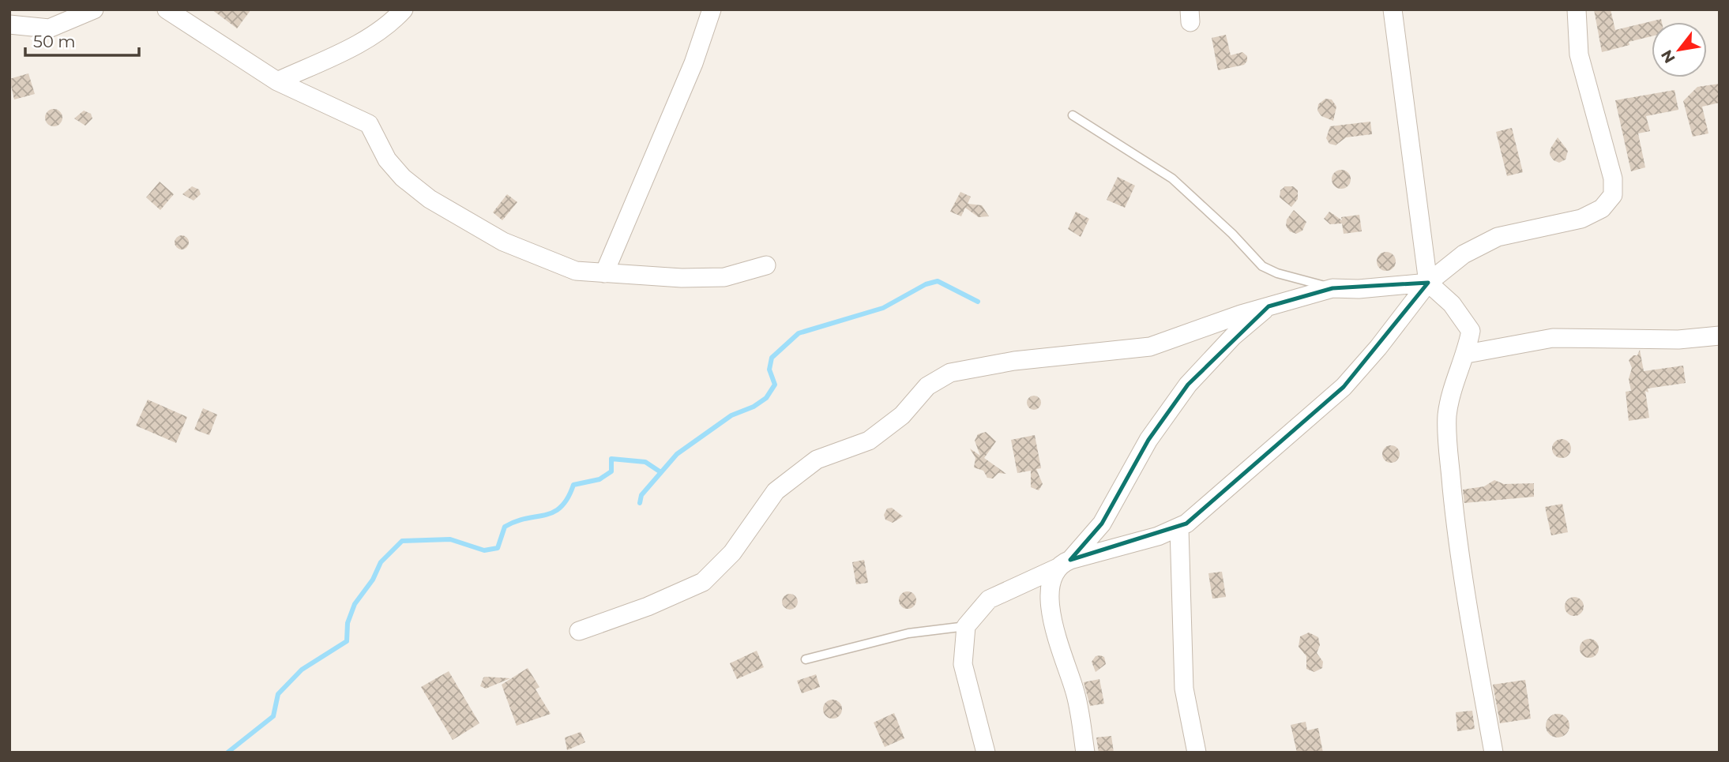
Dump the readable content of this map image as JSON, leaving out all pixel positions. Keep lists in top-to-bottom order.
{
  "scale_bar": "50 m",
  "north": "bottom left"
}
